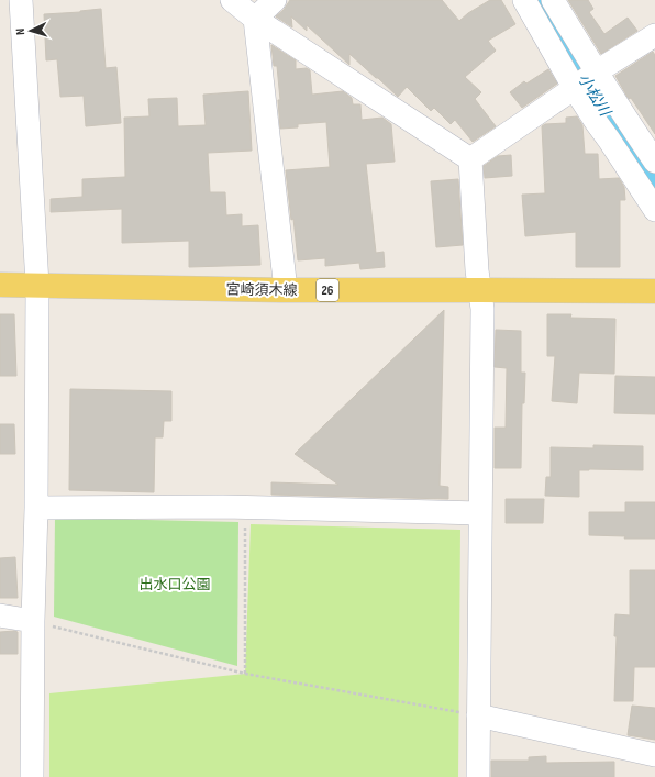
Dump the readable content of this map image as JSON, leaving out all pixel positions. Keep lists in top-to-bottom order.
{
  "streets": {
    "main road": ["宮崎須木線", "26"]
  },
  "water": ["小松川"],
  "parks": ["出水口公園"],
  "north": "left"
}
